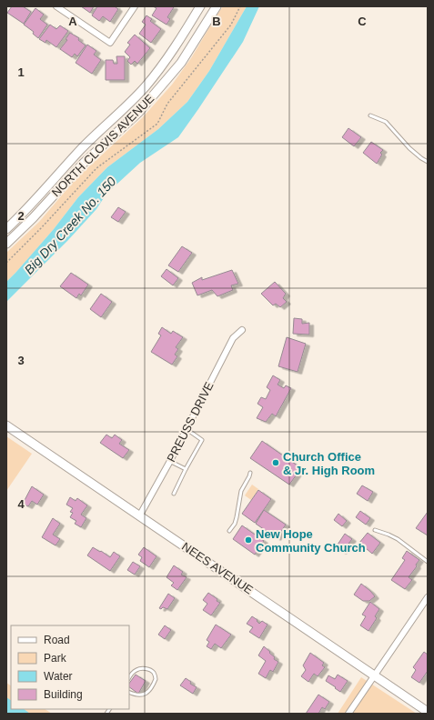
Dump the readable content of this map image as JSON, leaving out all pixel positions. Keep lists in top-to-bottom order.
{
  "streets": {
    "main road": ["NORTH CLOVIS AVENUE", "NEES AVENUE"],
    "street": ["PREUSS DRIVE"]
  },
  "crossings": [
    ["PREUSS DRIVE", "NEES AVENUE"]
  ],
  "water": ["Big Dry Creek No. 150"],
  "places": ["Church Office & Jr. High Room", "New Hope Community Church"],
  "legend": [
    "Road",
    "Park",
    "Water",
    "Building"
  ],
  "grid": {
    "columns": ["A", "B", "C"],
    "rows": [
      "1",
      "2",
      "3",
      "4"
    ]
  }
}
